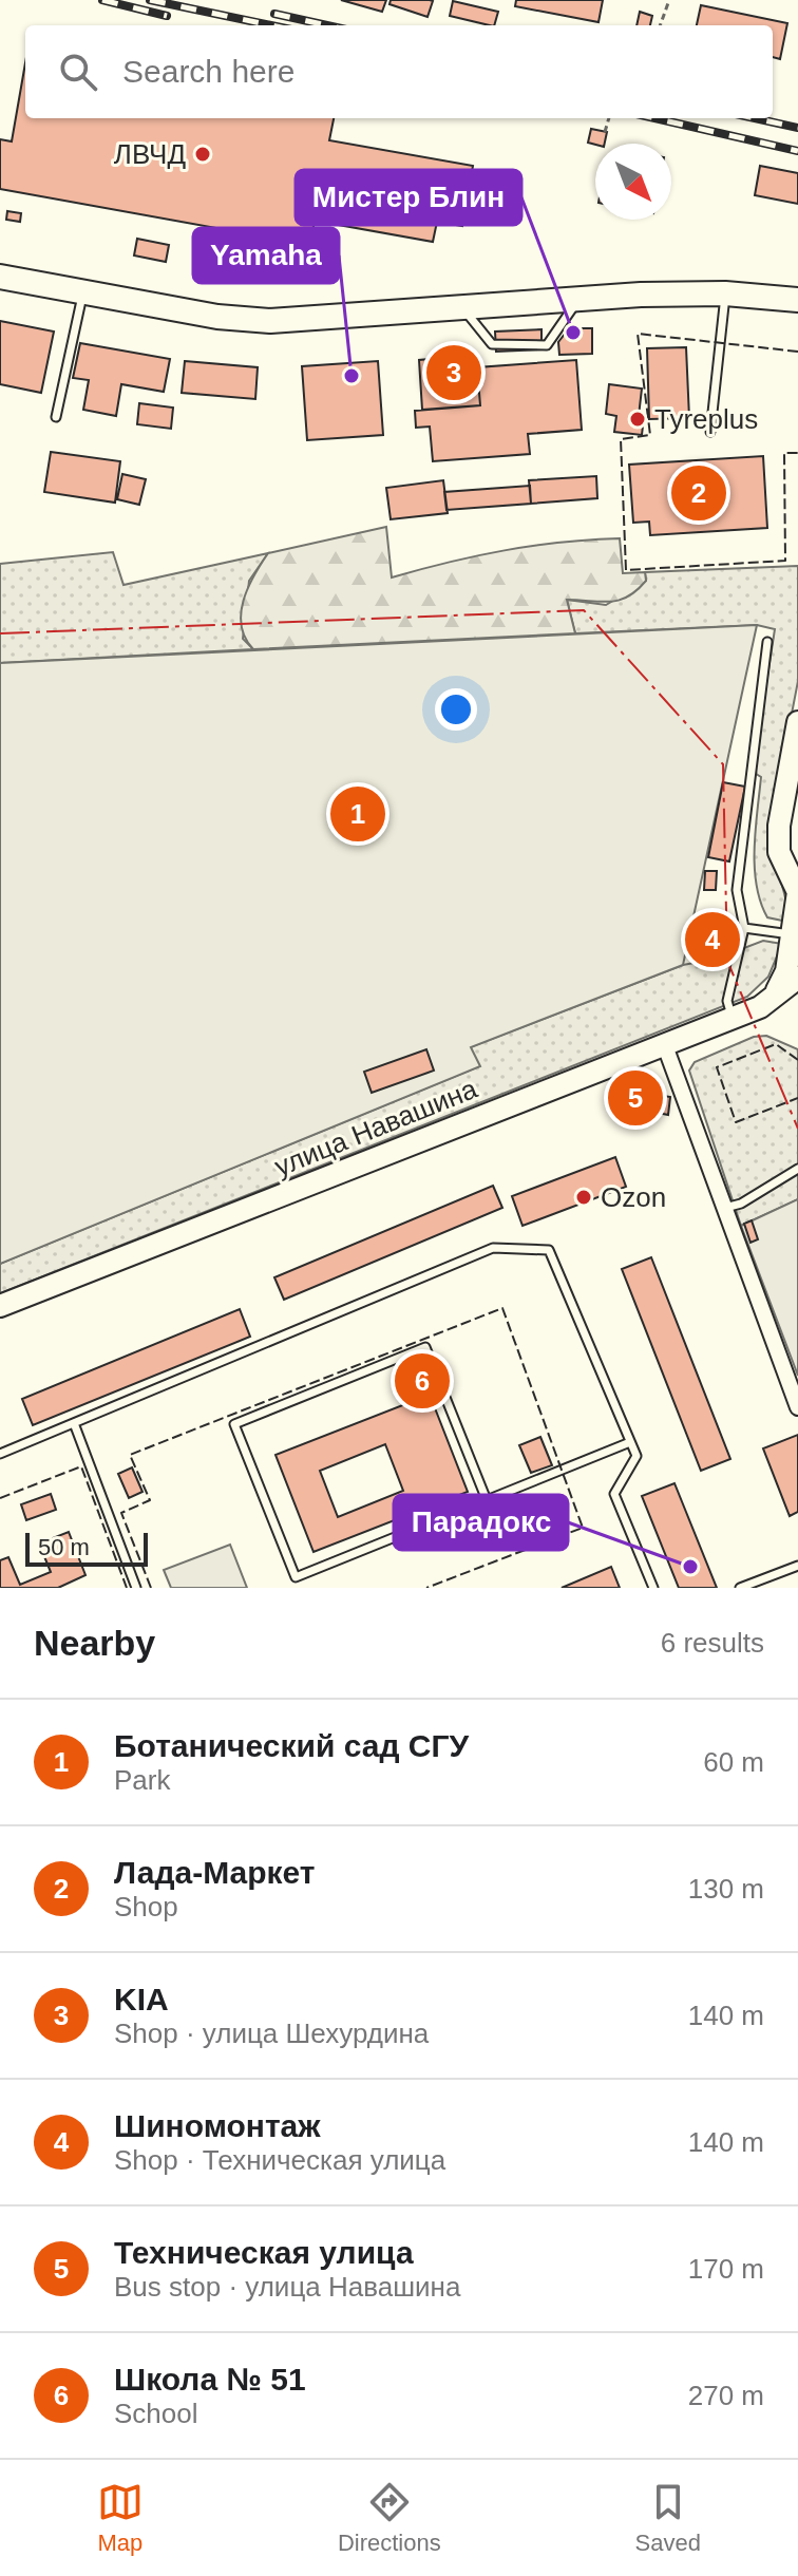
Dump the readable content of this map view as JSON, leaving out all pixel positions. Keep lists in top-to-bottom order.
{
  "streets": {
    "main road": ["улица Навашина"]
  },
  "places": [
    "ЛВЧД",
    "Мистер Блин",
    "Yamaha",
    "Tyreplus",
    "Ozon",
    "Парадокс"
  ],
  "scale_bar": "50 m",
  "north": "bottom right",
  "page": {
    "search": "Search here",
    "pins": [
      "3",
      "2",
      "1",
      "4",
      "5",
      "6"
    ],
    "scale": "50 m",
    "heading": ["Nearby", "6 results"],
    "list": [
      {
        "mark": "1",
        "name": "Ботанический сад СГУ",
        "note": "Park",
        "value": "60 m"
      },
      {
        "mark": "2",
        "name": "Лада-Маркет",
        "note": "Shop",
        "value": "130 m"
      },
      {
        "mark": "3",
        "name": "KIA",
        "note": "Shop · улица Шехурдина",
        "value": "140 m"
      },
      {
        "mark": "4",
        "name": "Шиномонтаж",
        "note": "Shop · Техническая улица",
        "value": "140 m"
      },
      {
        "mark": "5",
        "name": "Техническая улица",
        "note": "Bus stop · улица Навашина",
        "value": "170 m"
      },
      {
        "mark": "6",
        "name": "Школа № 51",
        "note": "School",
        "value": "270 m"
      }
    ],
    "nav": ["Map", "Directions", "Saved"]
  }
}
